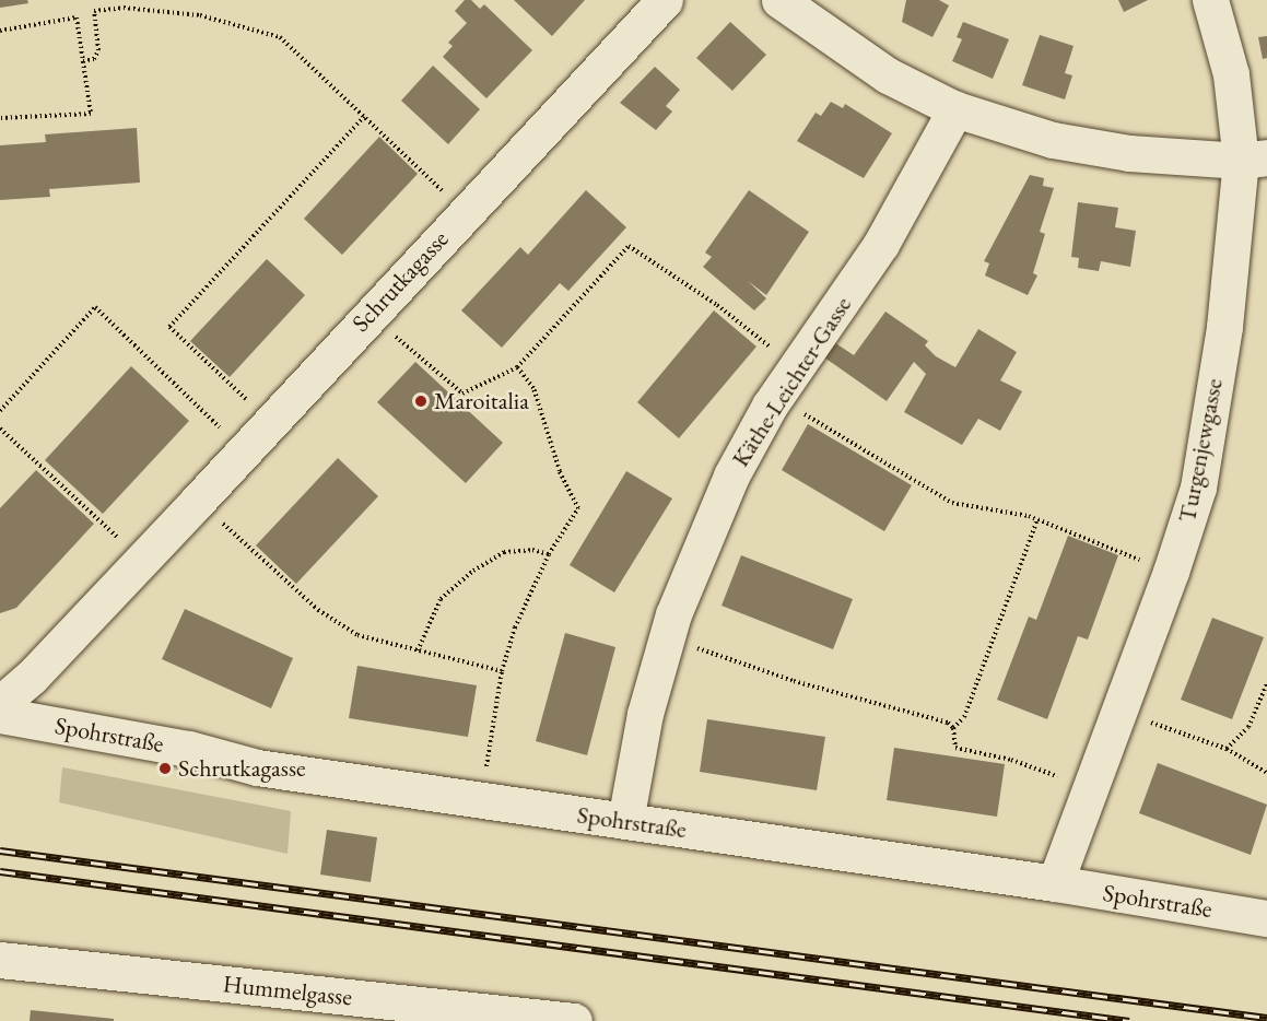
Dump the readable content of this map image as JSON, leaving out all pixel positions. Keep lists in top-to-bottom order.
{
  "streets": {
    "street": [
      "Schrutkagasse",
      "Käthe-Leichter-Gasse",
      "Turgenjewgasse",
      "Spohrstraße",
      "Hummelgasse"
    ]
  },
  "crossings": [
    ["Käthe-Leichter-Gasse", "Spohrstraße"],
    ["Turgenjewgasse", "Spohrstraße"]
  ],
  "places": ["Maroitalia", "Schrutkagasse"]
}
